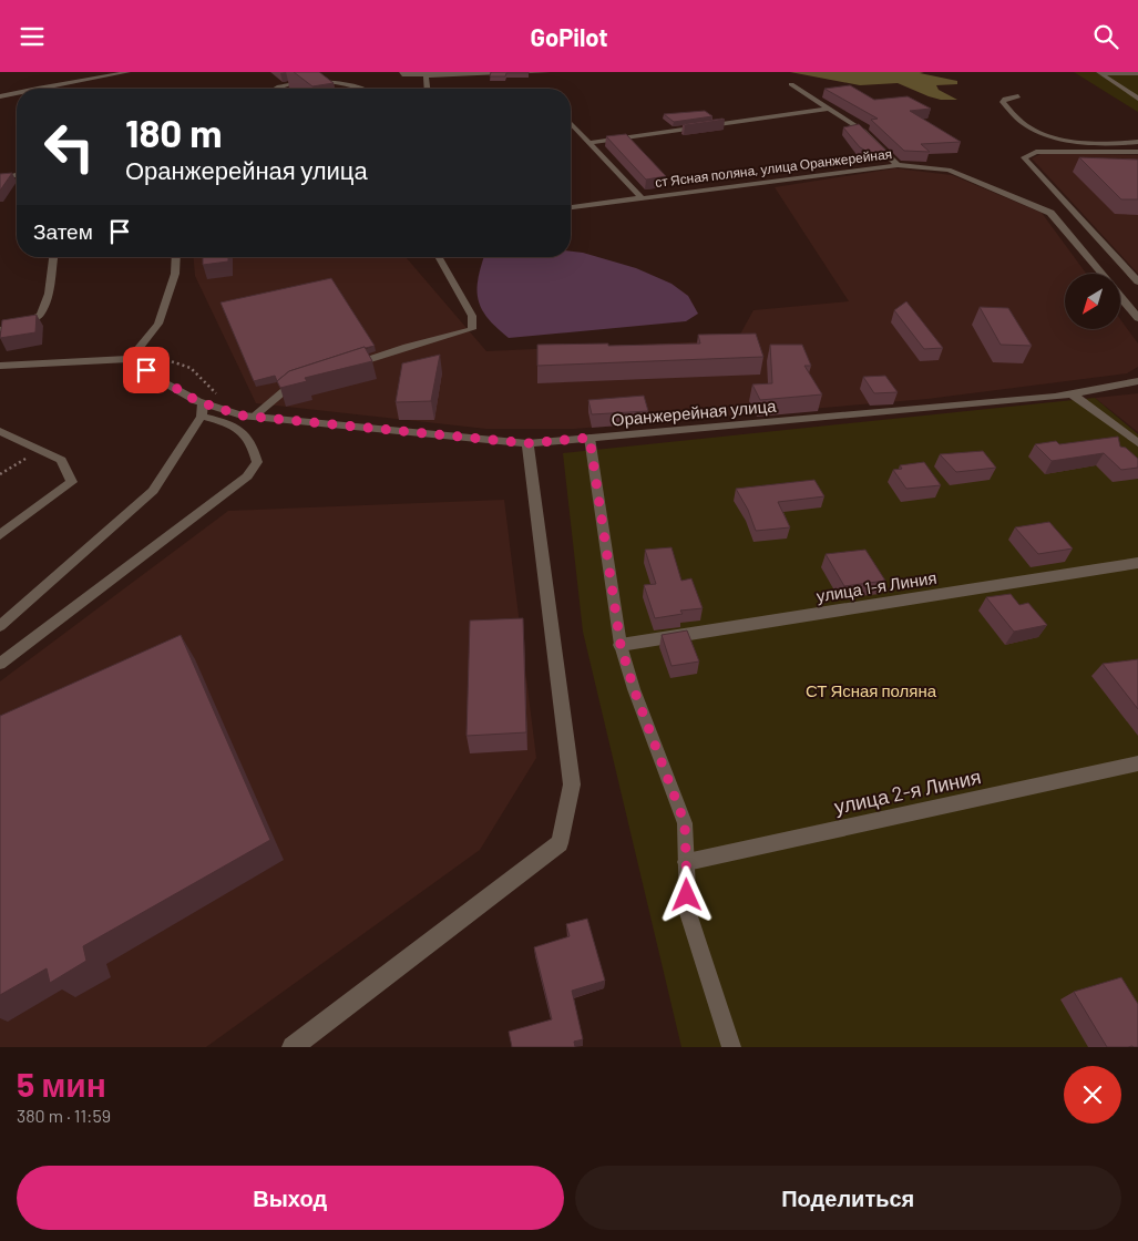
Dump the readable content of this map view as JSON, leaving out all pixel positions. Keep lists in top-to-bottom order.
{
  "streets": {
    "street": [
      "ст Ясная поляна, улица Оранжерейная",
      "Оранжерейная улица",
      "улица 1-я Линия",
      "улица 2-я Линия"
    ]
  },
  "parks": ["СТ Ясная поляна"],
  "north": "bottom left",
  "page": {
    "header": "GoPilot",
    "turn": ["180 m", "Оранжерейная улица"],
    "then": "Затем",
    "heading": ["5 мин", "380 m · 11:59"],
    "buttons": ["Выход", "Поделиться"]
  }
}
